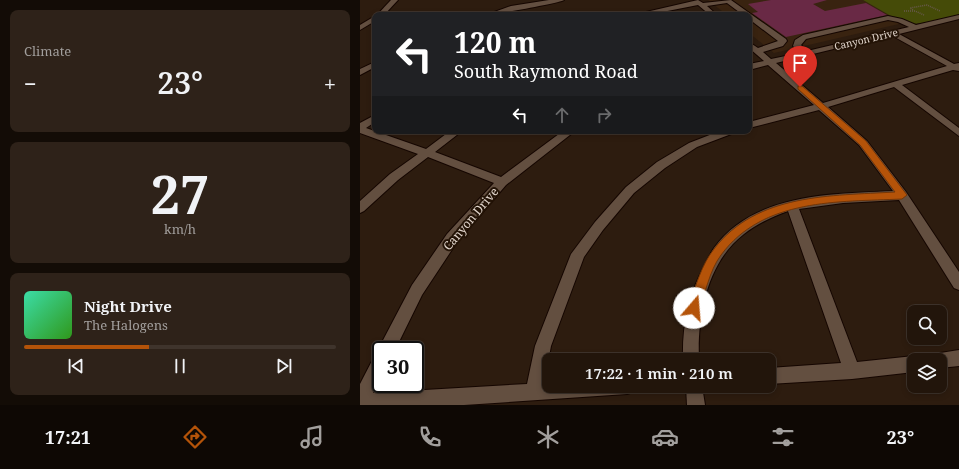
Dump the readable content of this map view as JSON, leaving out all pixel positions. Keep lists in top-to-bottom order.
{
  "streets": {
    "street": ["Canyon Drive"]
  },
  "page": {
    "tile": [
      "Climate",
      ["27", "km/h"]
    ],
    "turn": ["120 m", "South Raymond Road"],
    "heat": ["−", "23°", "+"],
    "song": ["Night Drive", "The Halogens"],
    "limit": "30",
    "trip": "17:22 · 1 min · 210 m",
    "tabs": ["17:21", "23°"]
  }
}
